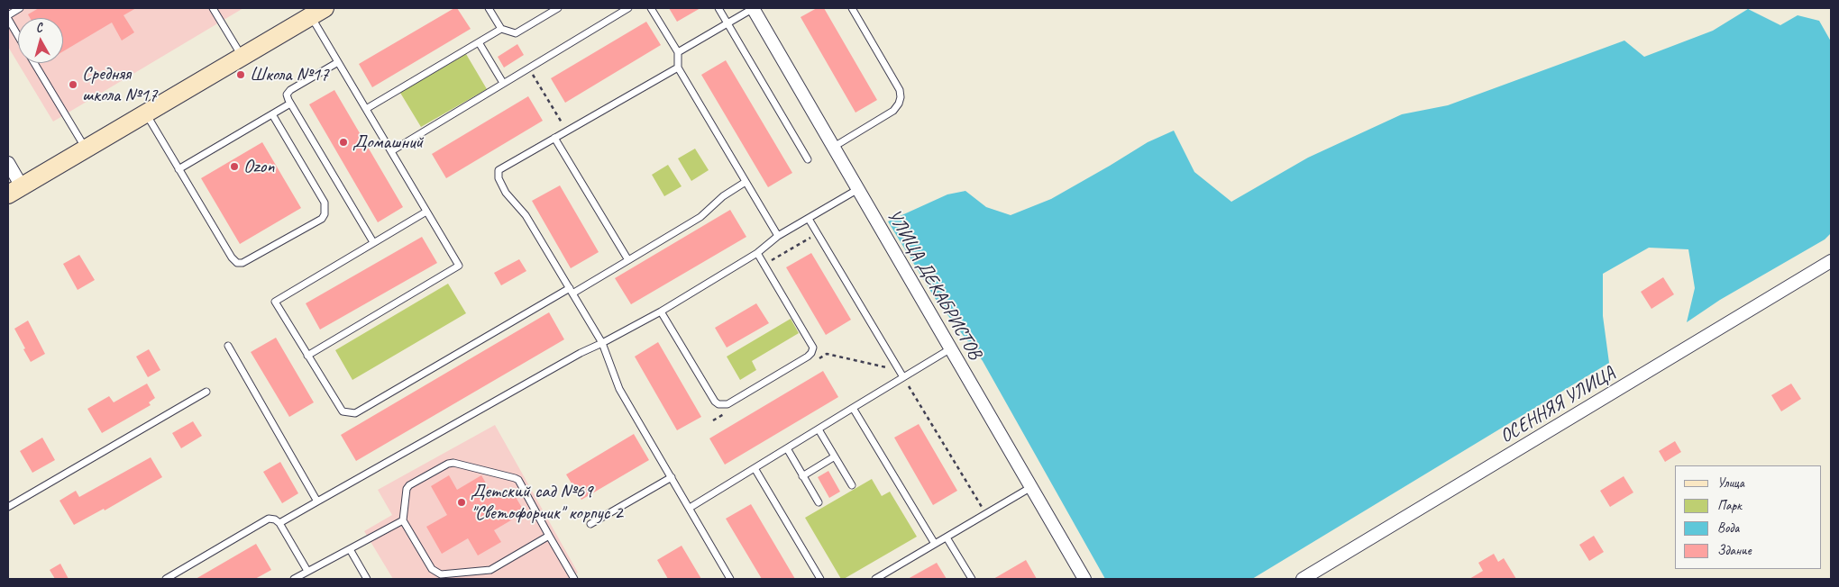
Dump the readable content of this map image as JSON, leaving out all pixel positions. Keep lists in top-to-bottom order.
{
  "streets": {
    "street": ["УЛИЦА ДЕКАБРИСТОВ", "ОСЕННЯЯ УЛИЦА"]
  },
  "places": [
    "Школа №17",
    "Средняя школа №17",
    "Домашний",
    "Ozon",
    "Детский сад №69 \"Светофорчик\" корпус 2"
  ],
  "legend": [
    "Улица",
    "Парк",
    "Вода",
    "Здание"
  ],
  "north": "top"
}
